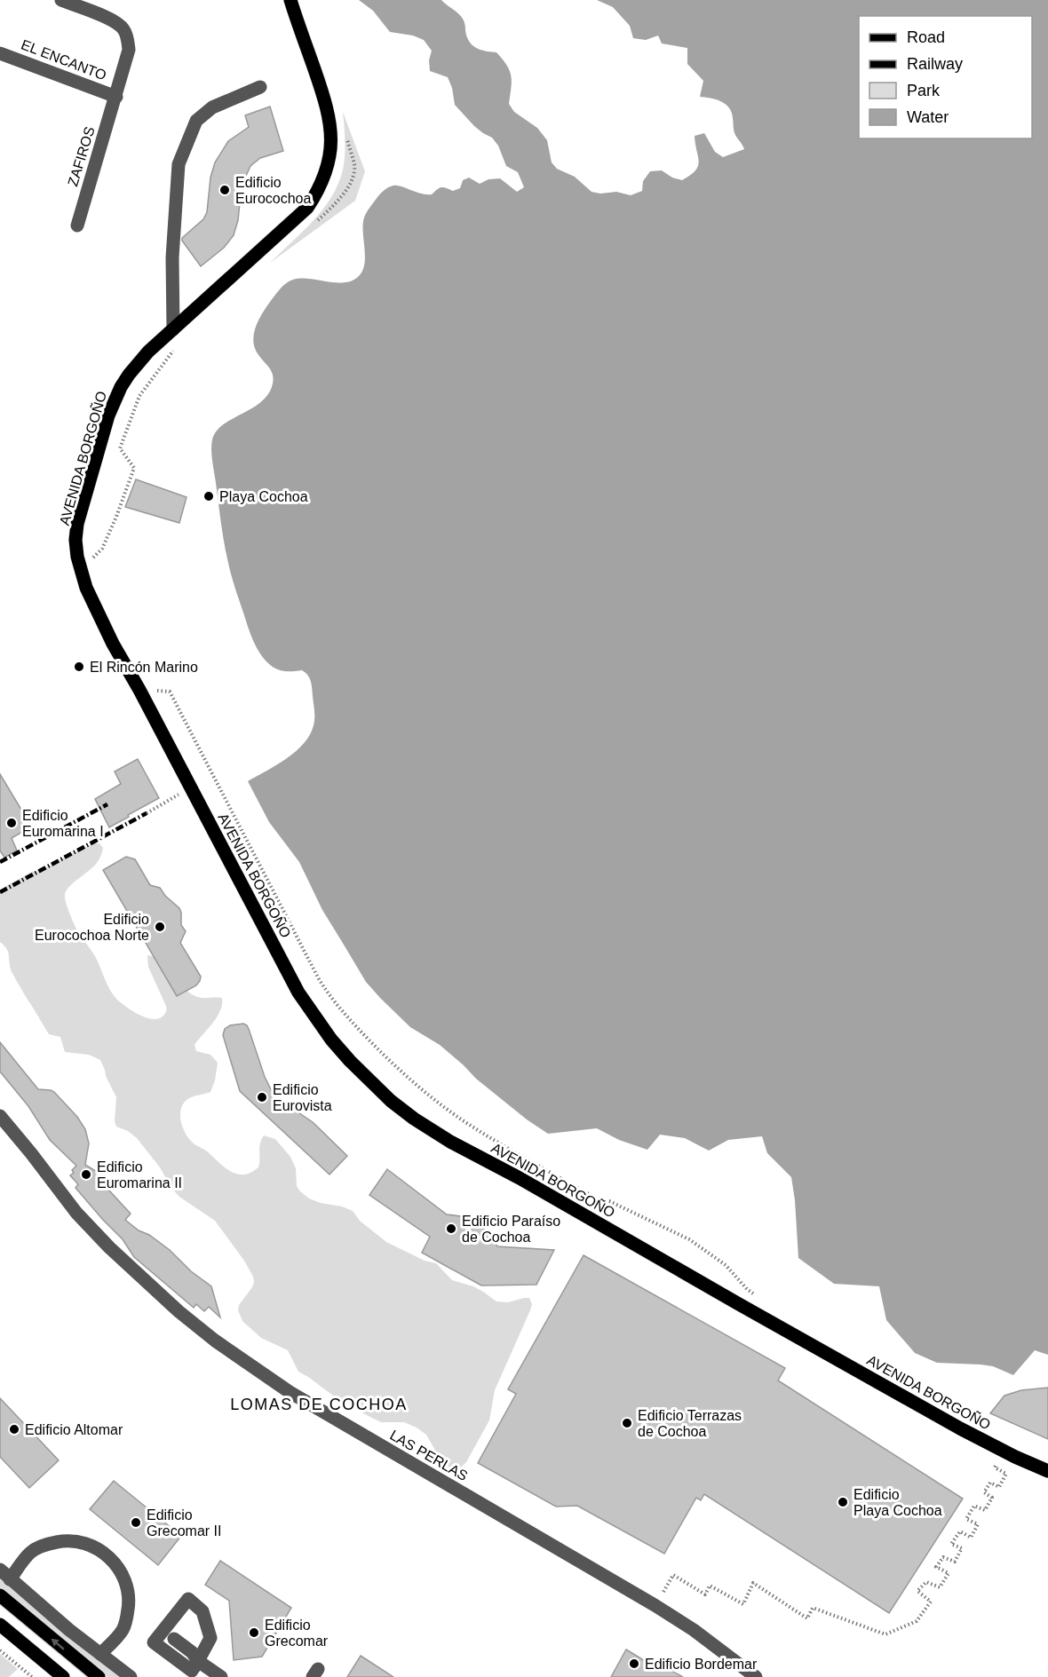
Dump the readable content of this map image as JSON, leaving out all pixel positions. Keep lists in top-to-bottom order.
{
  "streets": {
    "main road": ["AVENIDA BORGOÑO"],
    "street": ["EL ENCANTO", "ZAFIROS", "LAS PERLAS"]
  },
  "crossings": [
    ["EL ENCANTO", "ZAFIROS"]
  ],
  "districts": ["LOMAS DE COCHOA"],
  "places": [
    "Edificio Eurocochoa",
    "Playa Cochoa",
    "El Rincón Marino",
    "Edificio Euromarina I",
    "Edificio Eurocochoa Norte",
    "Edificio Eurovista",
    "Edificio Euromarina II",
    "Edificio Paraíso de Cochoa",
    "Edificio Terrazas de Cochoa",
    "Edificio Altomar",
    "Edificio Playa Cochoa",
    "Edificio Grecomar II",
    "Edificio Grecomar",
    "Edificio Bordemar"
  ],
  "legend": [
    "Road",
    "Railway",
    "Park",
    "Water"
  ]
}
